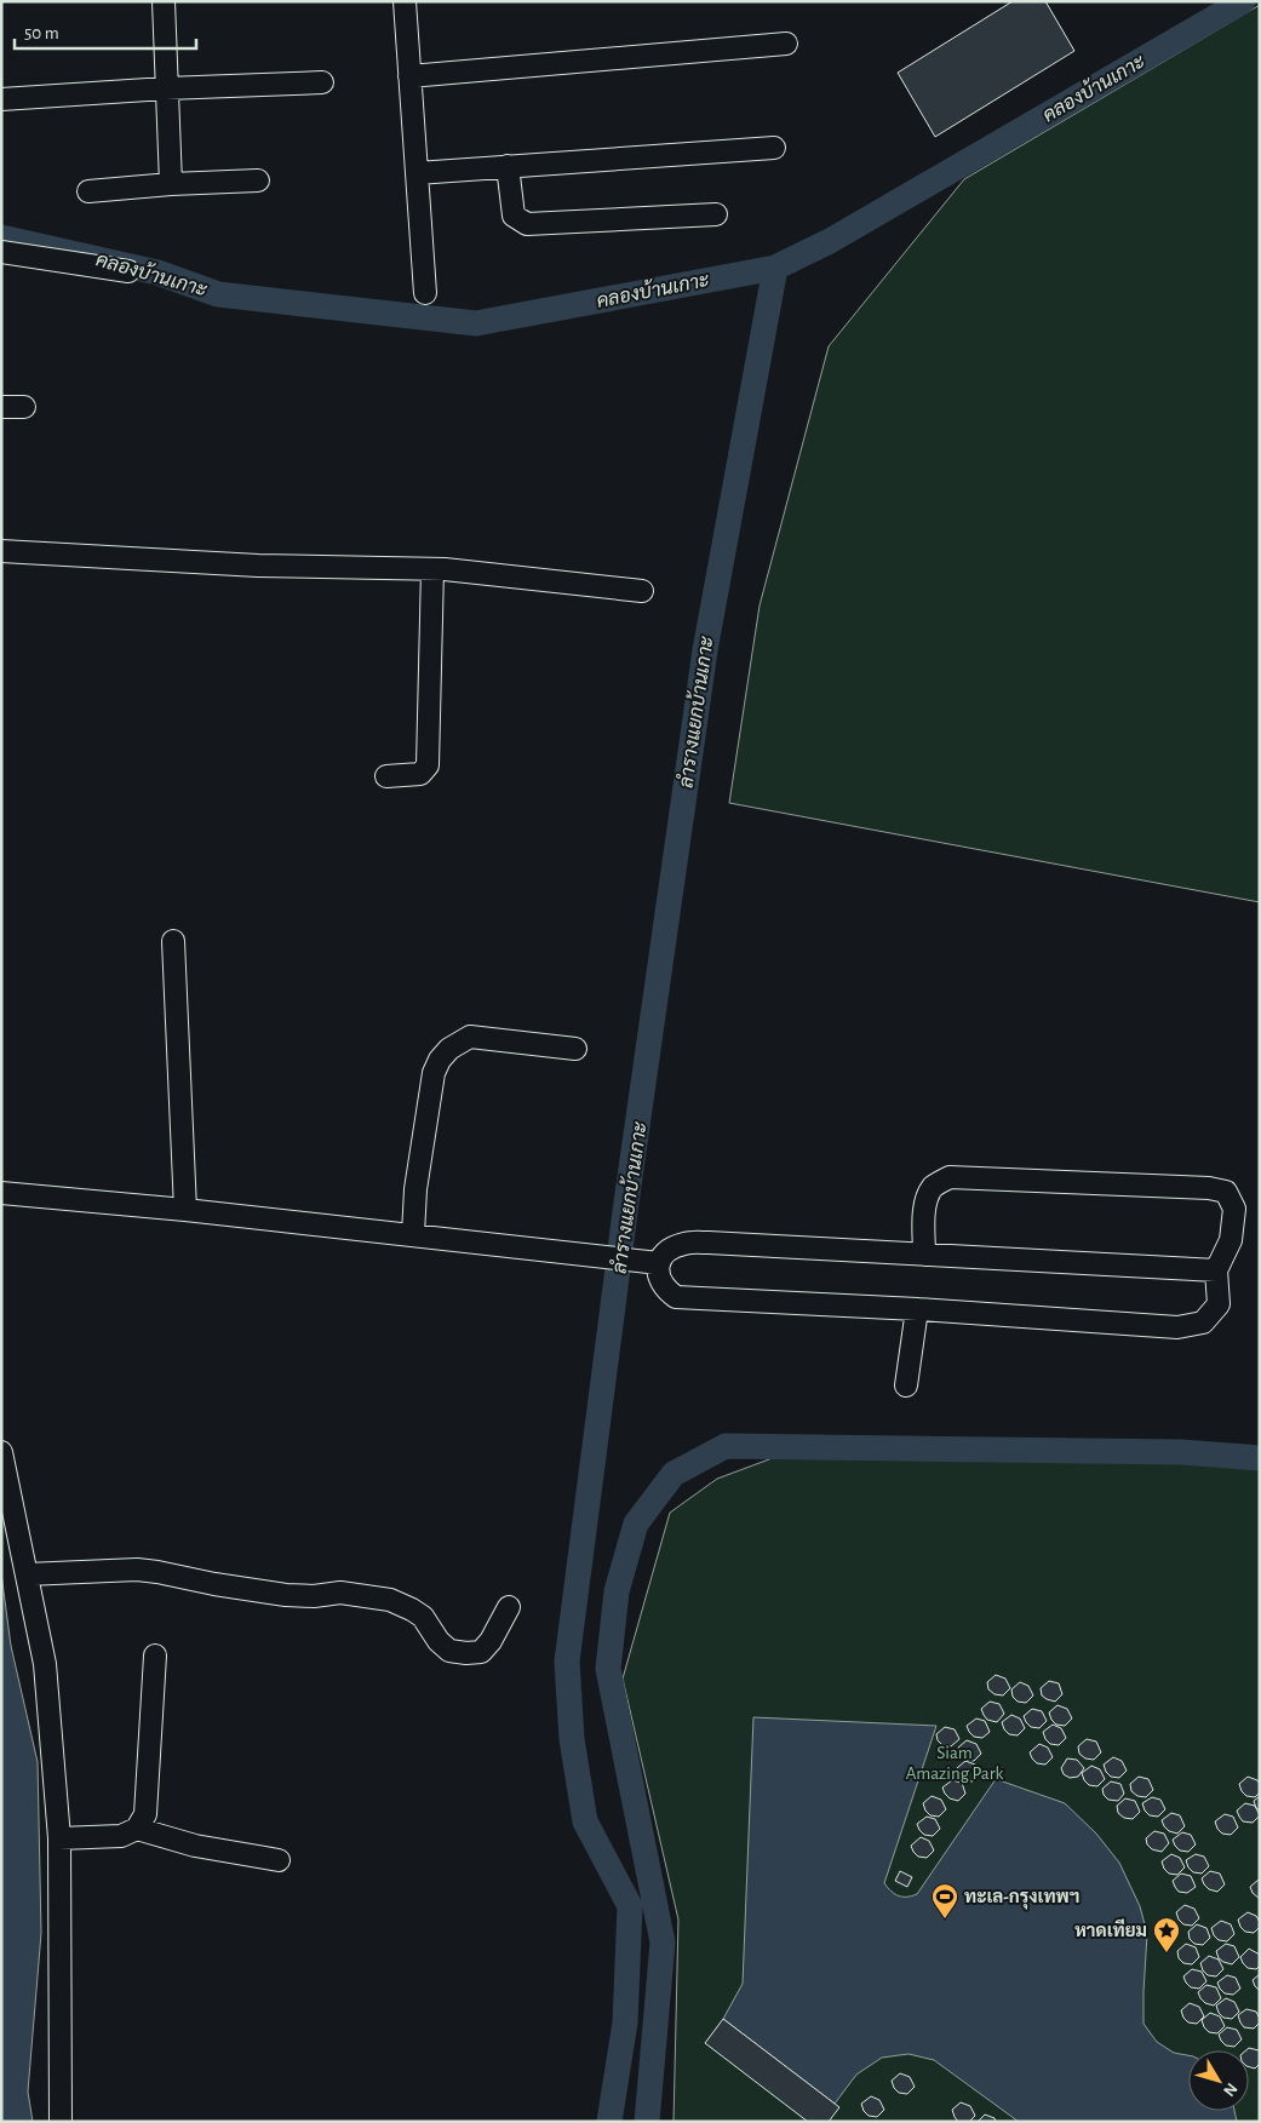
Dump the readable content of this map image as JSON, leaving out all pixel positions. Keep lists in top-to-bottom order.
{
  "water": ["คลองบ้านเกาะ", "ลำรางแยกบ้านเกาะ"],
  "parks": ["Siam Amazing Park"],
  "places": {
    "sports": ["ทะเล-กรุงเทพฯ"],
    "place": ["หาดเทียม"]
  },
  "scale_bar": "50 m",
  "north": "bottom right"
}
